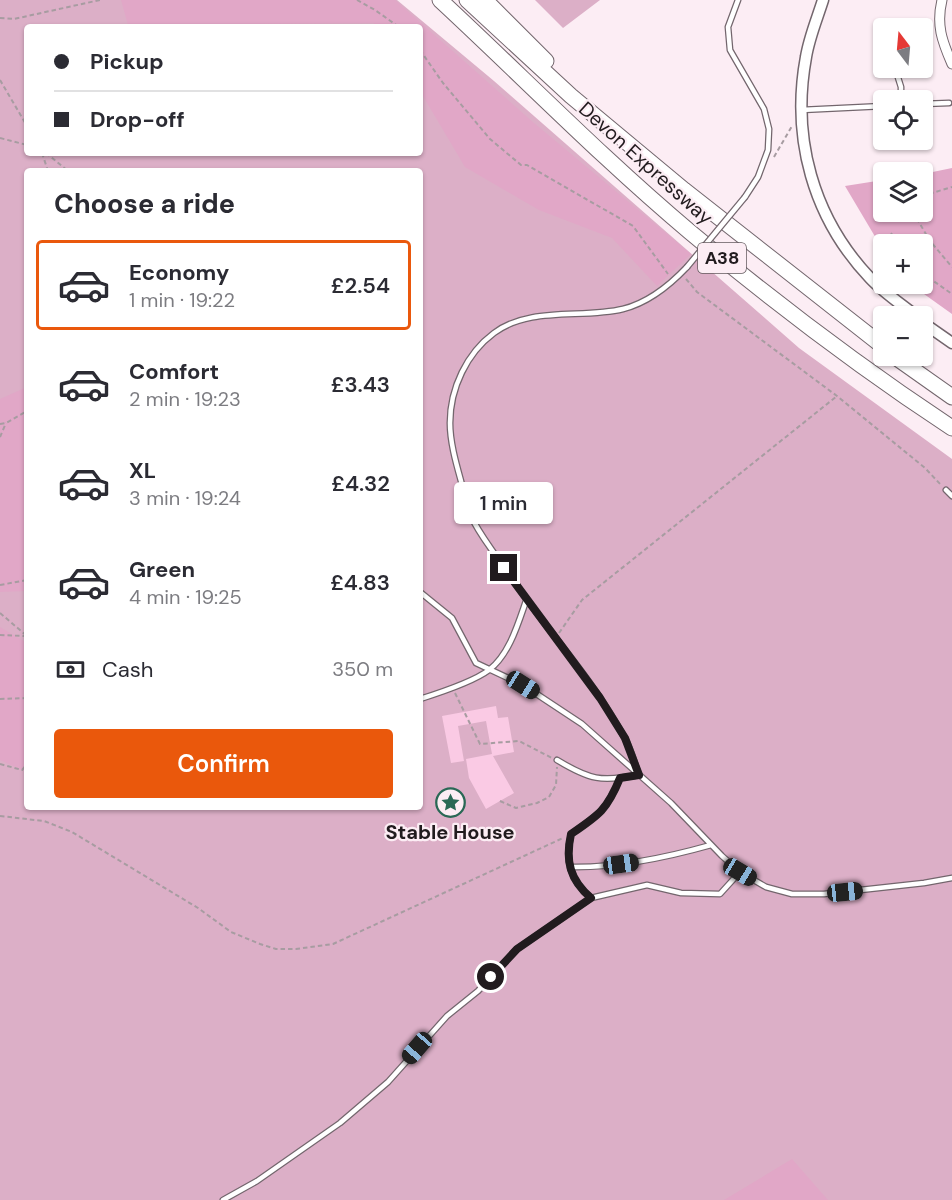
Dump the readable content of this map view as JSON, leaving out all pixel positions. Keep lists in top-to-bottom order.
{
  "streets": {
    "highway": ["Devon Expressway", "A38"]
  },
  "crossings": [
    ["Devon Expressway", "A38"]
  ],
  "places": {
    "place": ["Stable House"]
  },
  "north": "top",
  "page": {
    "map_buttons": ["+", "−"],
    "banner": ["Pickup", "Drop-off"],
    "heading": "Choose a ride",
    "list": [
      {
        "name": "Economy",
        "note": "1 min · 19:22",
        "value": "£2.54"
      },
      {
        "name": "Comfort",
        "note": "2 min · 19:23",
        "value": "£3.43"
      },
      {
        "name": "XL",
        "note": "3 min · 19:24",
        "value": "£4.32"
      },
      {
        "name": "Green",
        "note": "4 min · 19:25",
        "value": "£4.83"
      }
    ],
    "bubble": "1 min",
    "pay": ["Cash", "350 m"],
    "buttons": "Confirm"
  }
}
